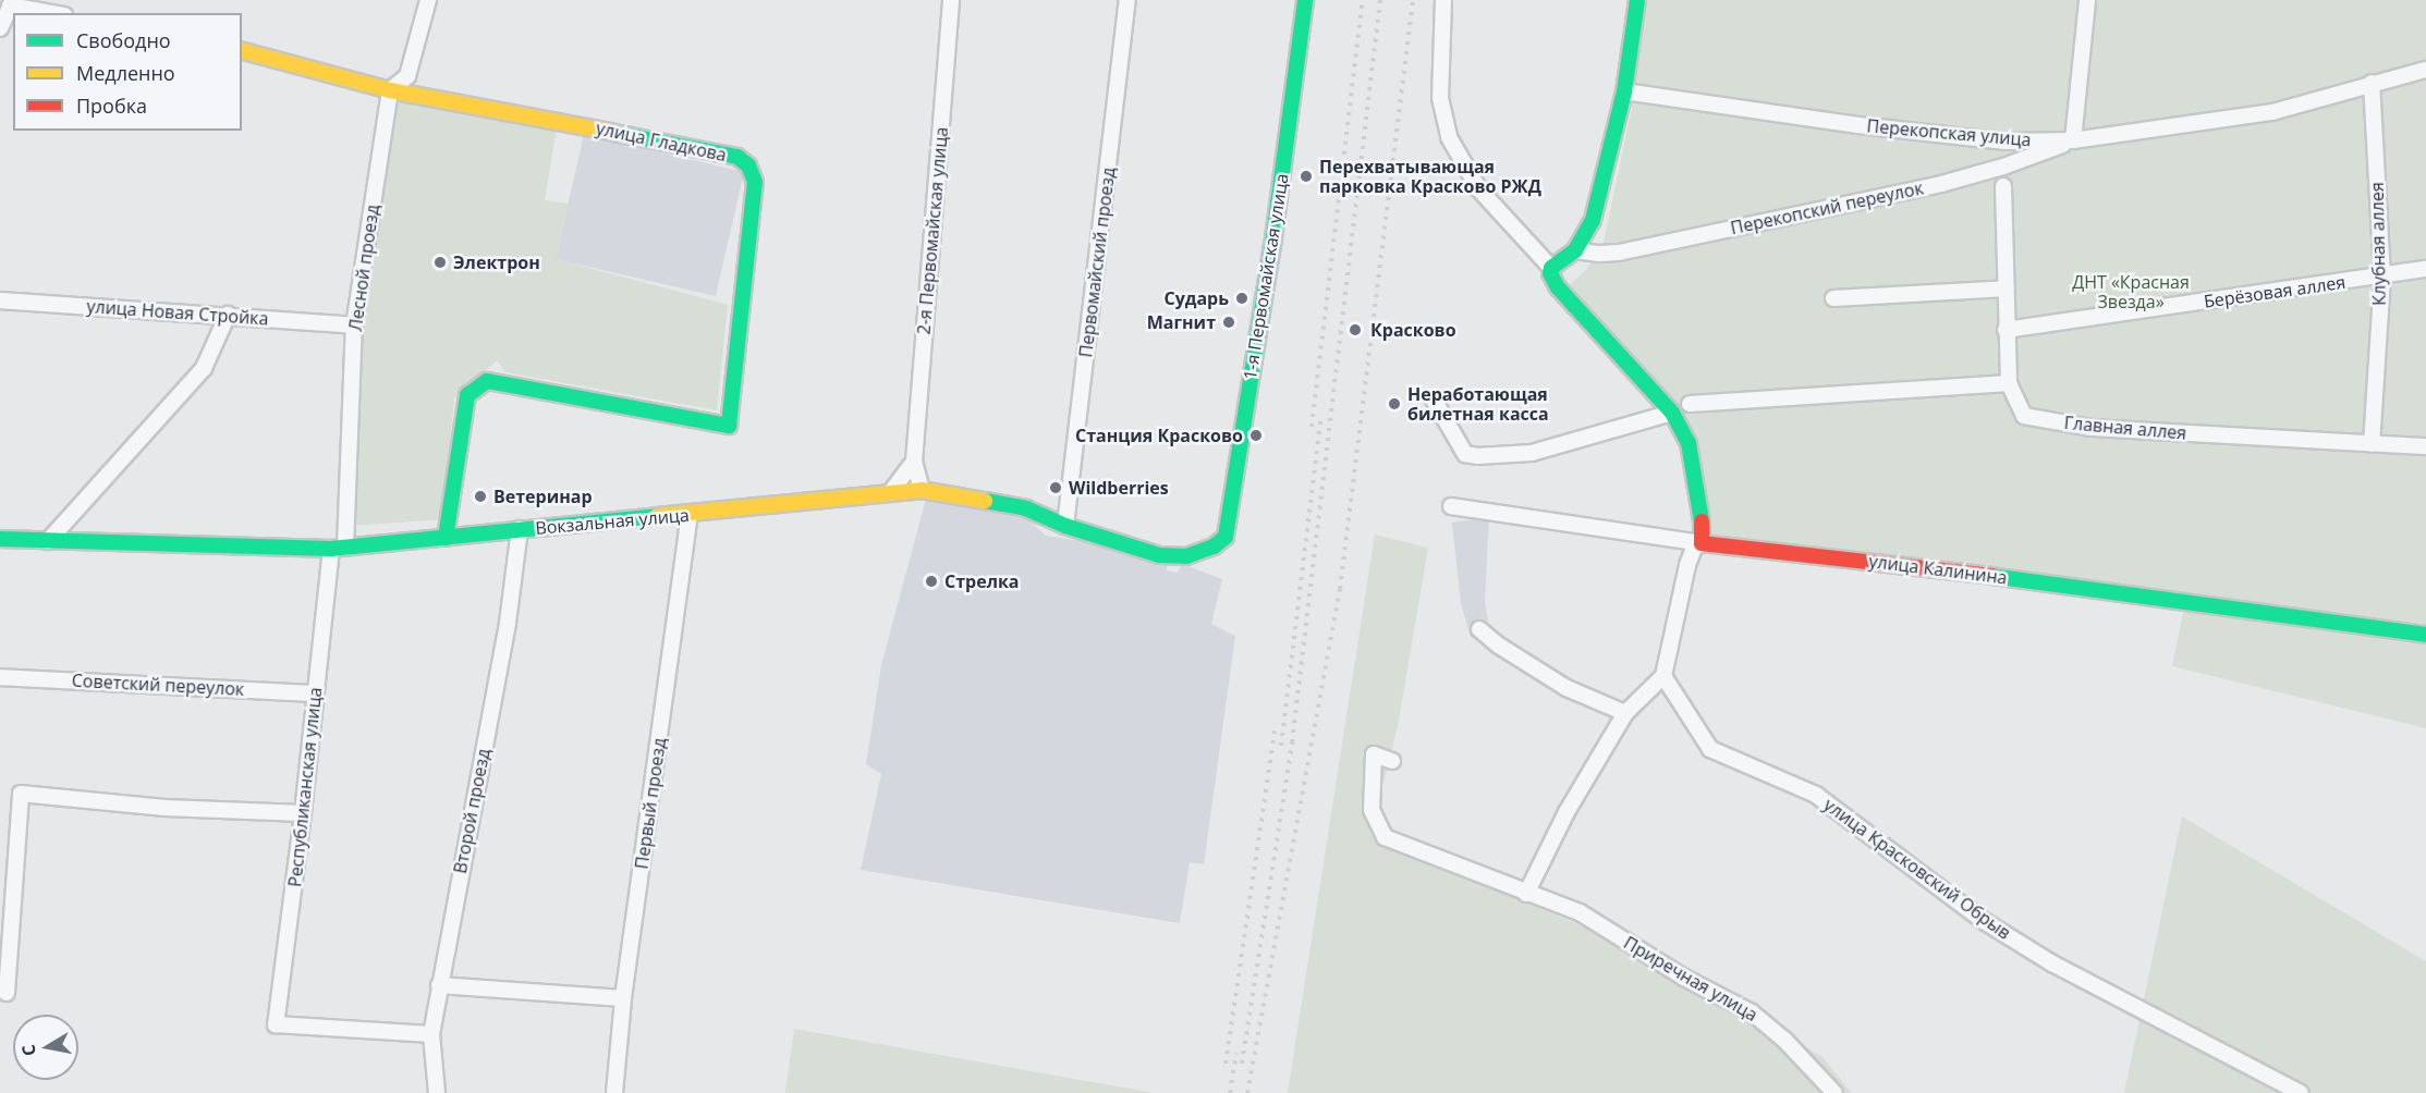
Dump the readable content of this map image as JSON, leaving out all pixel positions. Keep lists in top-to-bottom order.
{
  "streets": {
    "street": [
      "Перекопская улица",
      "улица Гладкова",
      "Перекопский переулок",
      "2-я Первомайская улица",
      "Клубная аллея",
      "Первомайский проезд",
      "Лесной проезд",
      "1-я Первомайская улица",
      "Берёзовая аллея",
      "улица Новая Стройка",
      "Главная аллея",
      "Вокзальная улица",
      "улица Калинина",
      "Советский переулок",
      "Республиканская улица",
      "Первый проезд",
      "Второй проезд",
      "улица Красковский Обрыв",
      "Приречная улица"
    ]
  },
  "crossings": [
    ["Перекопская улица", "Перекопский переулок"],
    ["Перекопская улица", "Клубная аллея"],
    ["улица Гладкова", "Лесной проезд"],
    ["улица Гладкова", "Вокзальная улица"],
    ["2-я Первомайская улица", "Вокзальная улица"],
    ["Клубная аллея", "Берёзовая аллея"],
    ["Клубная аллея", "Главная аллея"],
    ["Первомайский проезд", "Вокзальная улица"],
    ["Лесной проезд", "улица Новая Стройка"],
    ["Лесной проезд", "Вокзальная улица"],
    ["Лесной проезд", "Республиканская улица"],
    ["1-я Первомайская улица", "Вокзальная улица"],
    ["Вокзальная улица", "Республиканская улица"],
    ["Вокзальная улица", "Первый проезд"],
    ["Вокзальная улица", "Второй проезд"],
    ["Советский переулок", "Республиканская улица"],
    ["Республиканская улица", "Второй проезд"]
  ],
  "parks": ["ДНТ «Красная Звезда»"],
  "places": [
    "Перехватывающая парковка Красково РЖД",
    "Электрон",
    "Сударь",
    "Магнит",
    "Красково",
    "Неработающая билетная касса",
    "Станция Красково",
    "Wildberries",
    "Ветеринар",
    "Стрелка"
  ],
  "legend": ["Свободно", "Медленно", "Пробка"],
  "north": "left"
}
